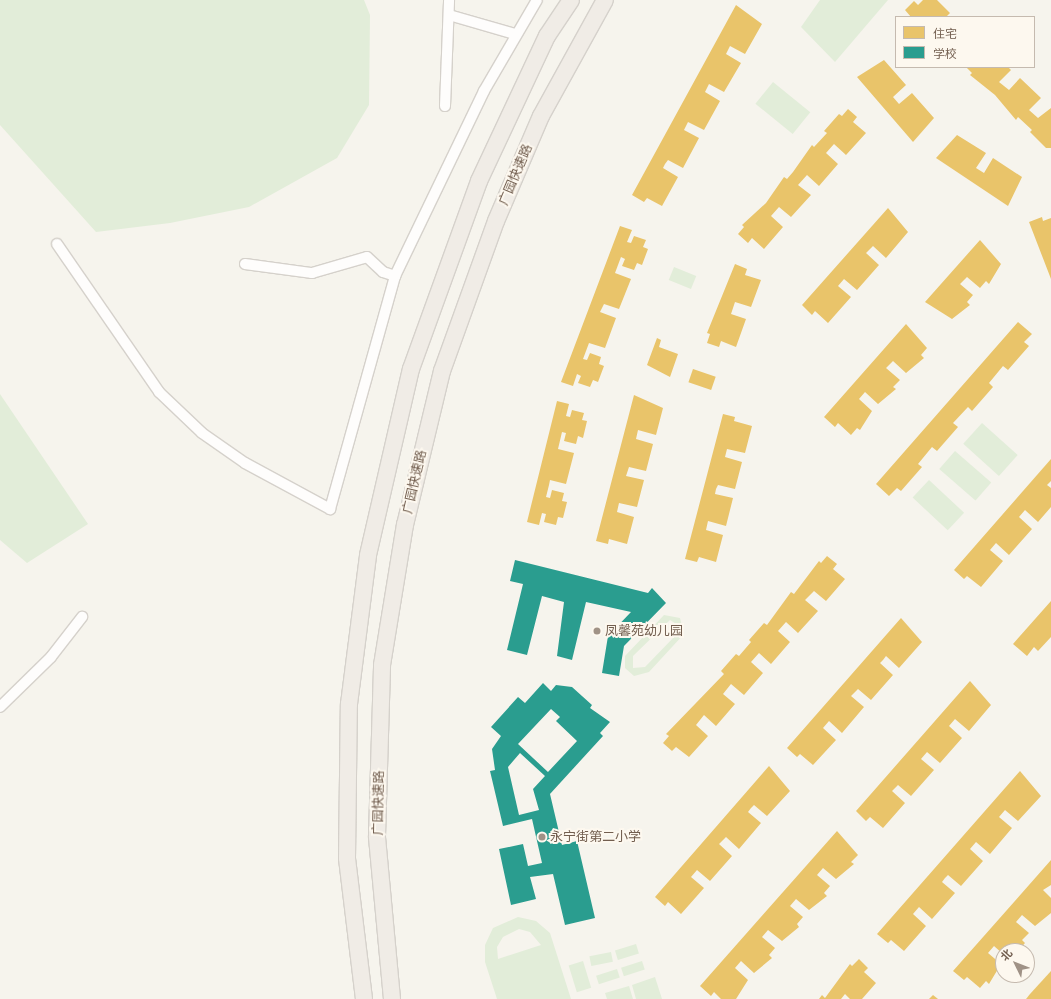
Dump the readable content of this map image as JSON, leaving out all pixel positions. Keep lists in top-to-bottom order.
{
  "streets": {
    "highway": ["广园快速路"]
  },
  "places": ["凤馨苑幼儿园", "永宁街第二小学"],
  "legend": ["住宅", "学校"],
  "north": "top left"
}
